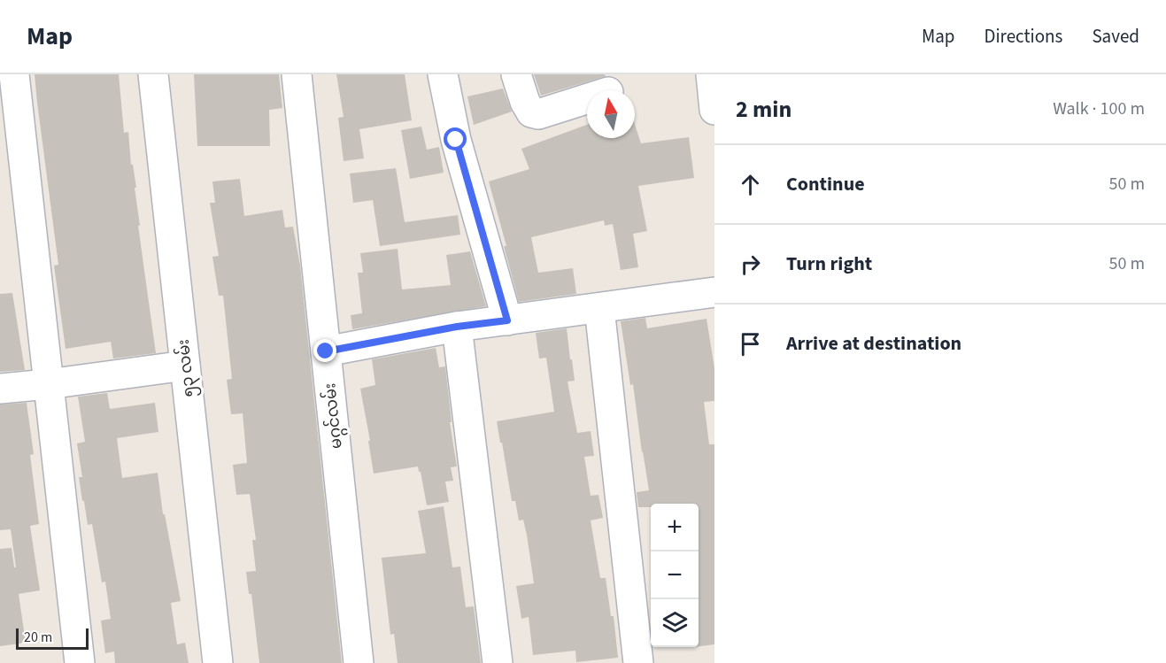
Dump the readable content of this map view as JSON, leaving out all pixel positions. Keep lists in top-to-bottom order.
{
  "streets": {
    "street": ["၅၃ လမ်း", "မဂ္ဂင်လမ်း"]
  },
  "scale_bar": "20 m",
  "north": "top",
  "page": {
    "header": "Map",
    "nav": ["Map", "Directions", "Saved"],
    "heading": ["2 min", "Walk · 100 m"],
    "list": [
      ["Continue", "50 m"],
      ["Turn right", "50 m"],
      "Arrive at destination"
    ],
    "map_buttons": ["+", "−"],
    "scale": "20 m"
  }
}
